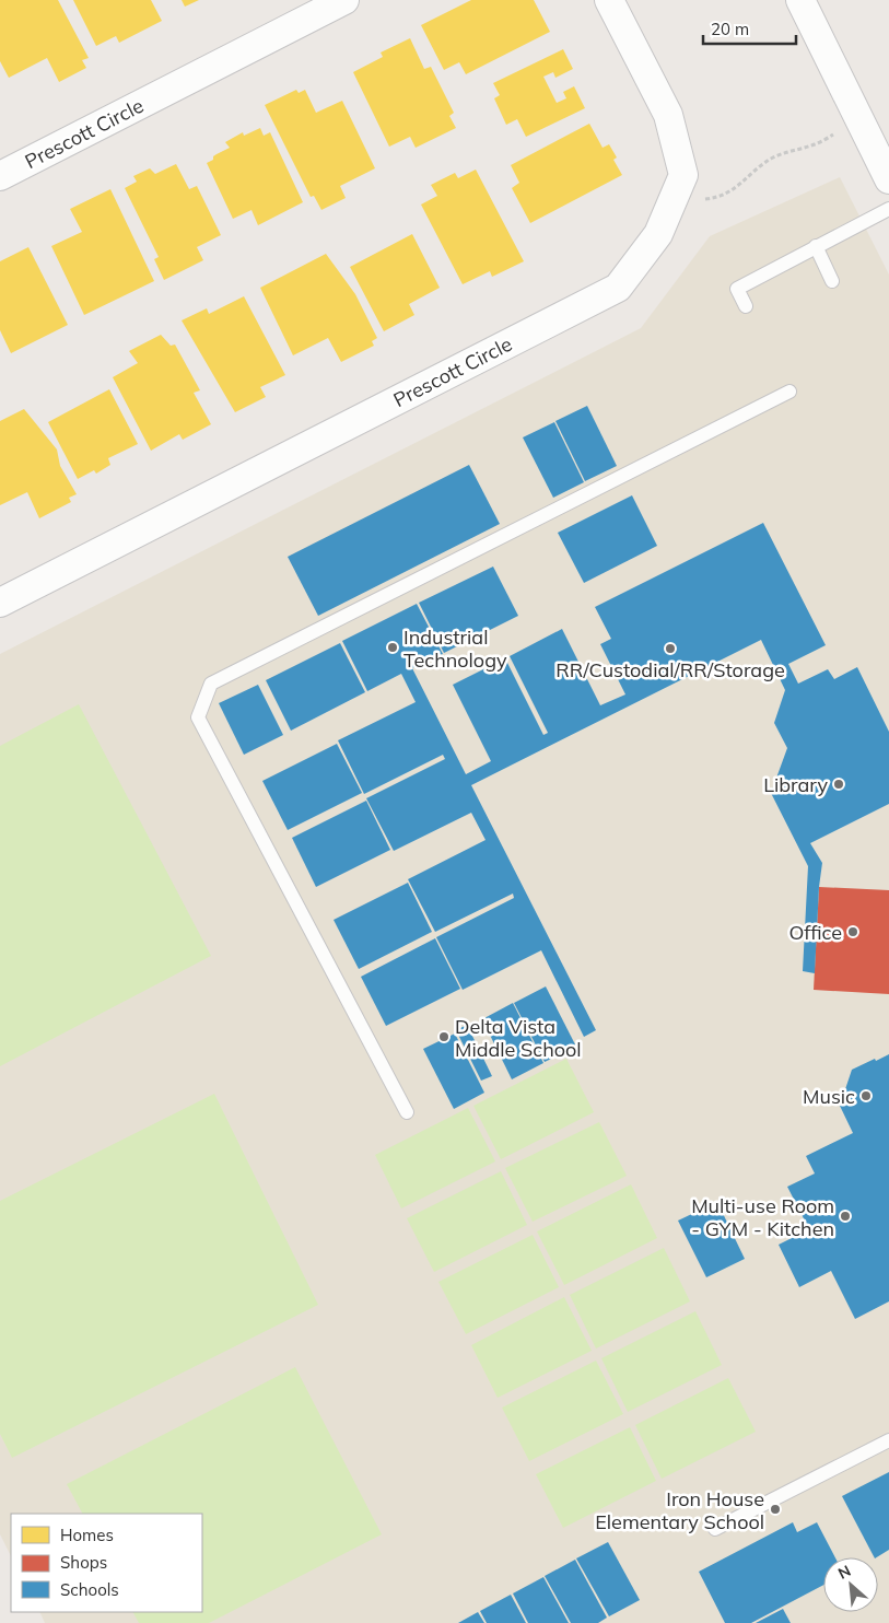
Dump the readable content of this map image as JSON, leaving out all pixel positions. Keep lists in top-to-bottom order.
{
  "streets": {
    "street": ["Prescott Circle"]
  },
  "places": [
    "Industrial Technology",
    "RR/Custodial/RR/Storage",
    "Library",
    "Office",
    "Delta Vista Middle School",
    "Music",
    "Multi-use Room - GYM - Kitchen",
    "Iron House Elementary School"
  ],
  "legend": ["Homes", "Shops", "Schools"],
  "scale_bar": "20 m",
  "north": "top left"
}
